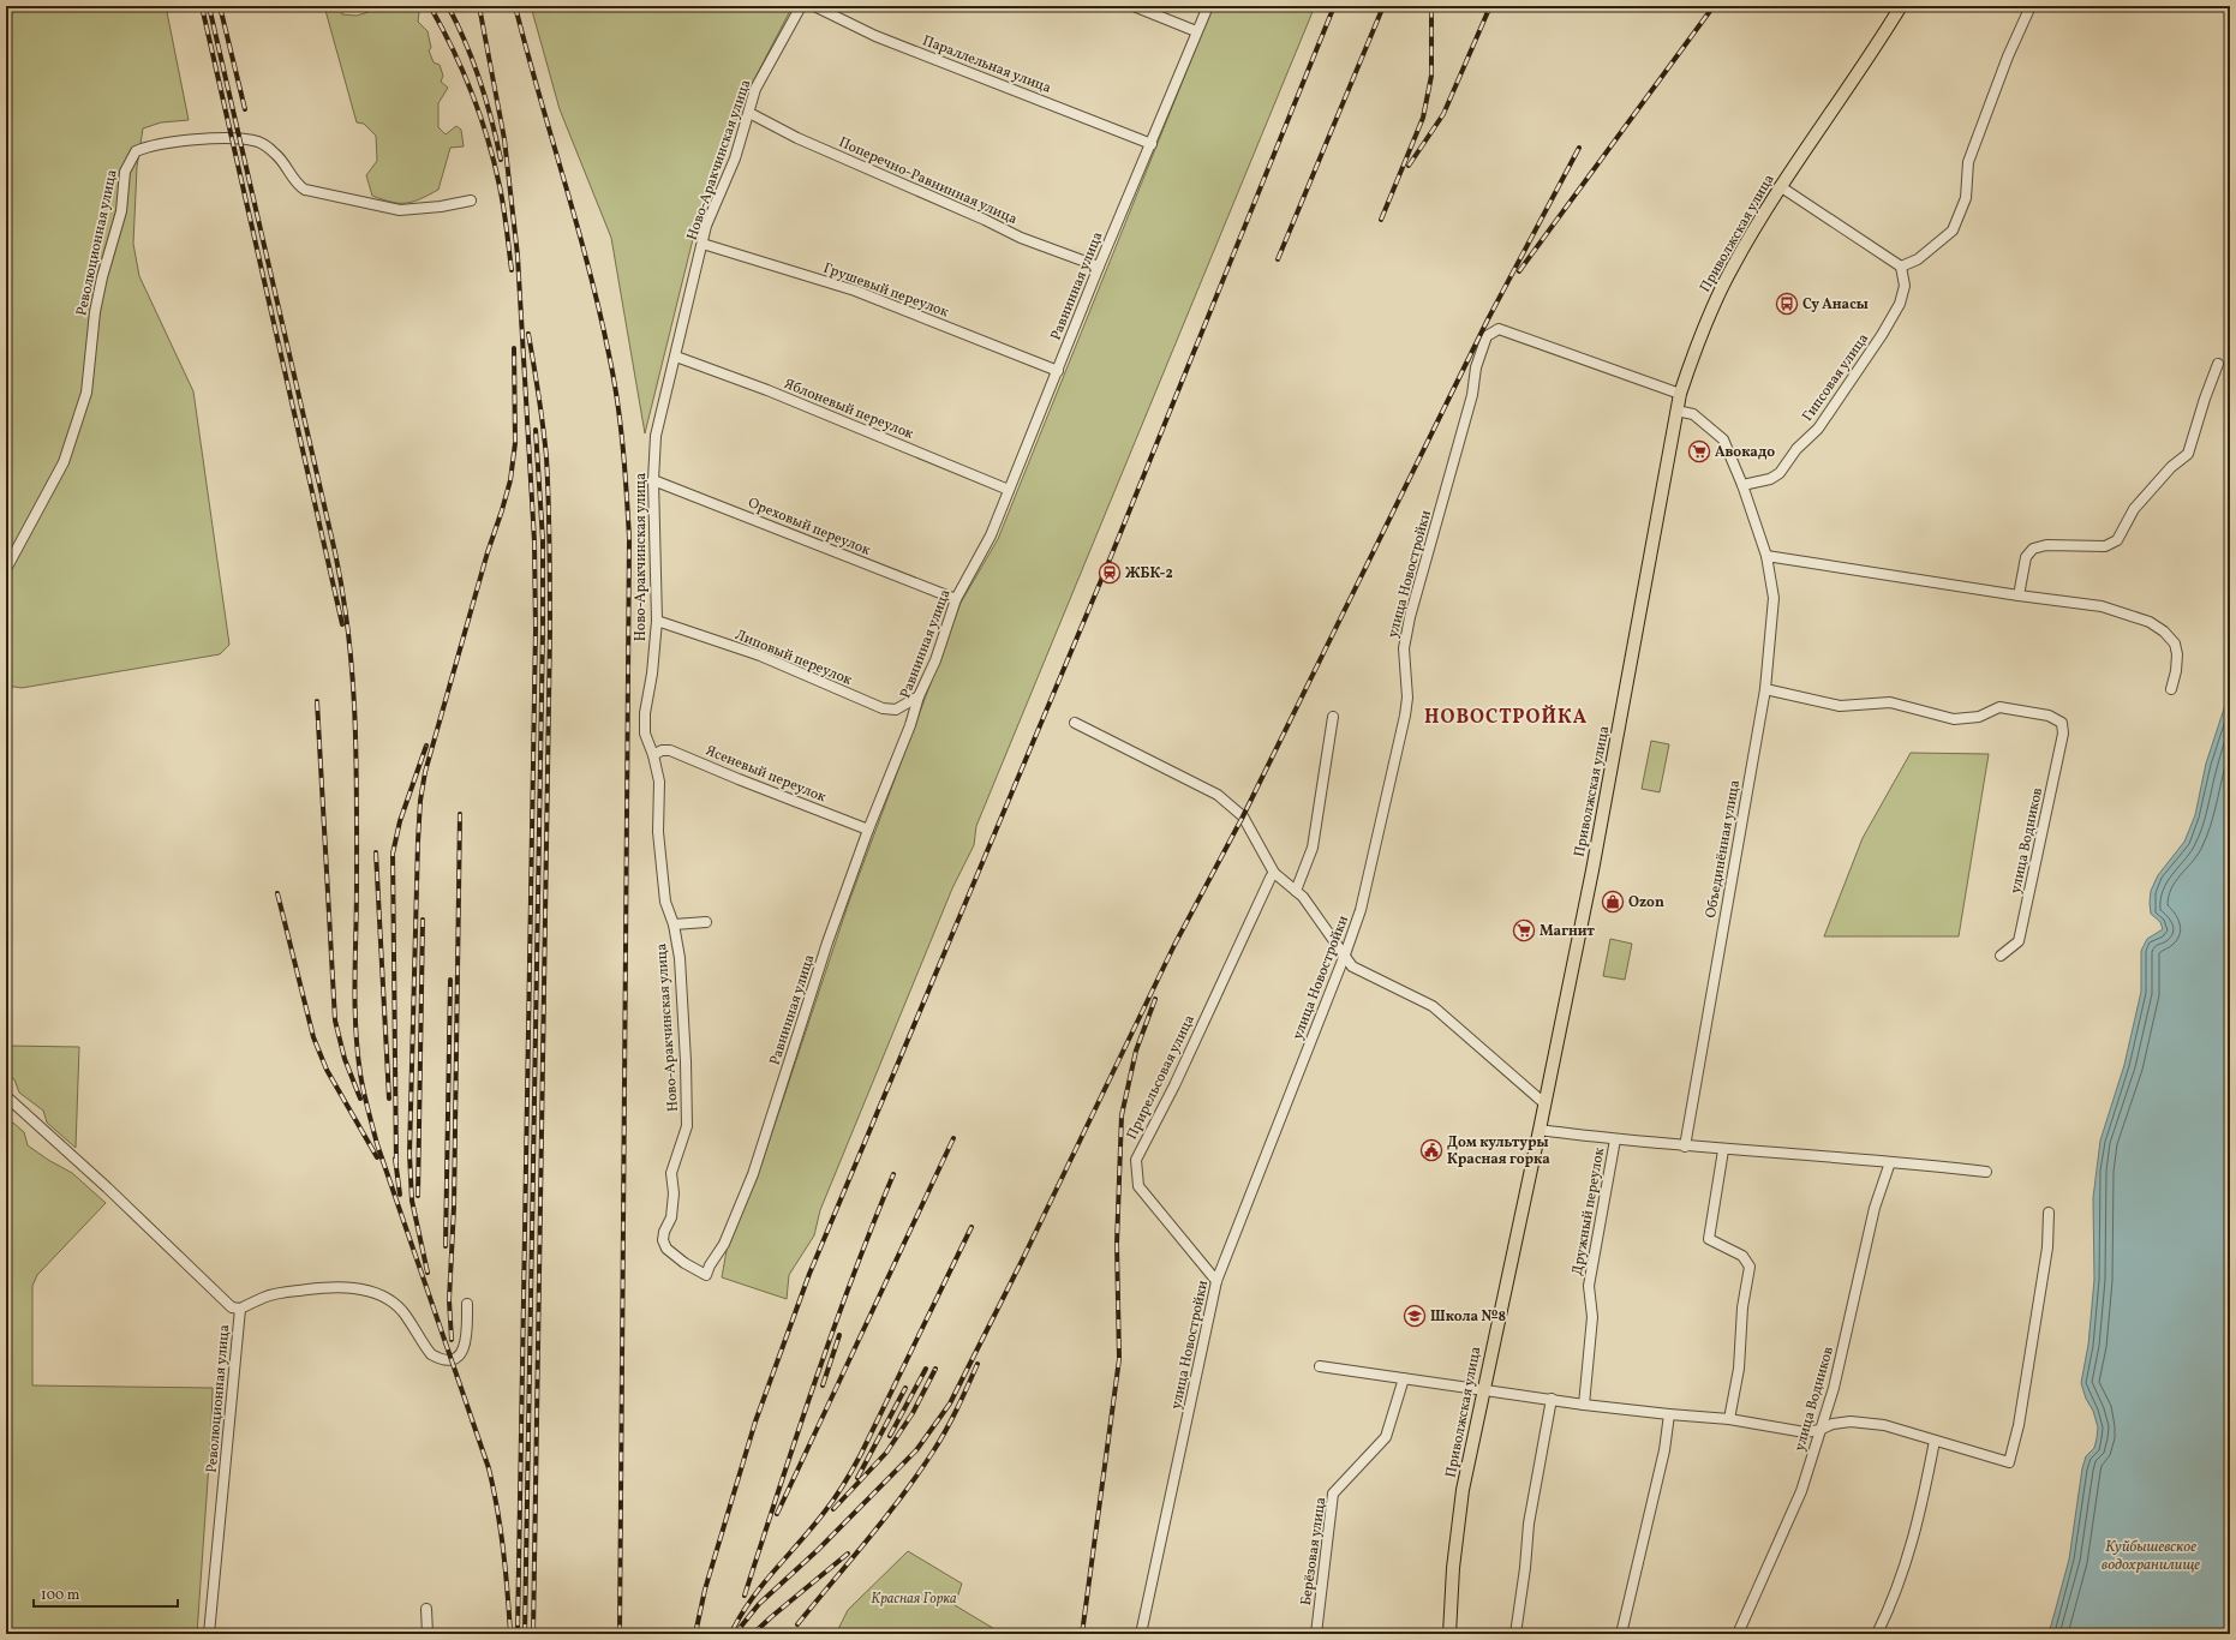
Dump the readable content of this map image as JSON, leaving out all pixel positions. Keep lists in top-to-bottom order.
{
  "streets": {
    "main road": ["Приволжская улица"],
    "street": [
      "Параллельная улица",
      "Ново-Аракчинская улица",
      "Поперечно-Равнинная улица",
      "Революционная улица",
      "Равнинная улица",
      "Грушевый переулок",
      "Гипсовая улица",
      "Яблоневый переулок",
      "Ореховый переулок",
      "улица Новостройки",
      "Липовый переулок",
      "Ясеневый переулок",
      "улица Водников",
      "Объединённая улица",
      "Прирельсовая улица",
      "Дружный переулок",
      "Берёзовая улица"
    ]
  },
  "crossings": [
    ["Параллельная улица", "Равнинная улица"],
    ["Ново-Аракчинская улица", "Поперечно-Равнинная улица"],
    ["Ново-Аракчинская улица", "Равнинная улица"],
    ["Ново-Аракчинская улица", "Грушевый переулок"],
    ["Ново-Аракчинская улица", "Яблоневый переулок"],
    ["Ново-Аракчинская улица", "Ореховый переулок"],
    ["Ново-Аракчинская улица", "Липовый переулок"],
    ["Ново-Аракчинская улица", "Ясеневый переулок"],
    ["Поперечно-Равнинная улица", "Равнинная улица"],
    ["Приволжская улица", "улица Новостройки"],
    ["Приволжская улица", "Объединённая улица"],
    ["Равнинная улица", "Грушевый переулок"],
    ["Равнинная улица", "Яблоневый переулок"],
    ["Равнинная улица", "Ореховый переулок"],
    ["Равнинная улица", "Липовый переулок"],
    ["Равнинная улица", "Ясеневый переулок"],
    ["Гипсовая улица", "Объединённая улица"],
    ["улица Новостройки", "Прирельсовая улица"],
    ["улица Водников", "Объединённая улица"]
  ],
  "districts": ["НОВОСТРОЙКА"],
  "water": ["Куйбышевское водохранилище"],
  "parks": ["Красная Горка"],
  "places": {
    "bus stop": ["Су Анасы"],
    "supermarket": ["Авокадо", "Магнит"],
    "station": ["ЖБК-2"],
    "shop": ["Ozon"],
    "public building": ["Дом культуры Красная горка"],
    "school or university": ["Школа №8"]
  },
  "scale_bar": "100 m"
}
